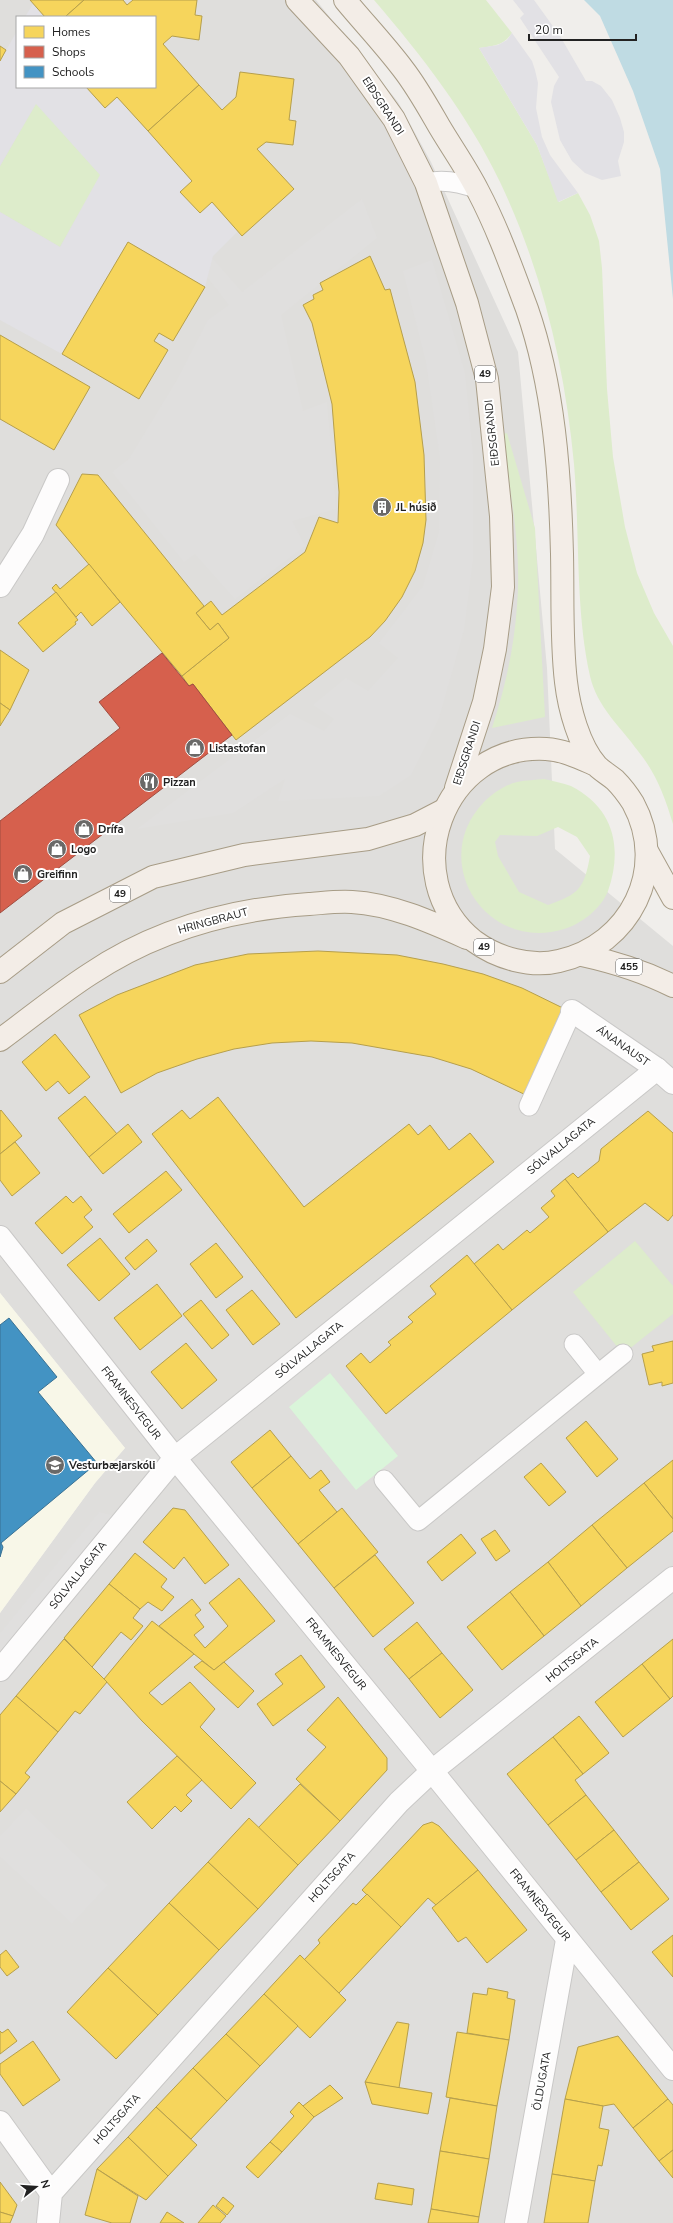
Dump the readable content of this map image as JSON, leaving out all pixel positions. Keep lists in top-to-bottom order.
{
  "streets": {
    "main road": [
      "EIÐSGRANDI",
      "49",
      "HRINGBRAUT",
      "455"
    ],
    "street": [
      "ÁNANAUST",
      "SÓLVALLAGATA",
      "FRAMNESVEGUR",
      "HOLTSGATA",
      "ÖLDUGATA"
    ]
  },
  "crossings": [
    ["EIÐSGRANDI", "49"],
    ["49", "HRINGBRAUT"],
    ["49", "455"],
    ["ÁNANAUST", "SÓLVALLAGATA"],
    ["SÓLVALLAGATA", "FRAMNESVEGUR"],
    ["FRAMNESVEGUR", "HOLTSGATA"],
    ["FRAMNESVEGUR", "ÖLDUGATA"]
  ],
  "places": {
    "building": ["JL húsið"],
    "shop": [
      "Listastofan",
      "Drífa",
      "Logo",
      "Greifinn"
    ],
    "restaurant": ["Pizzan"],
    "school or university": ["Vesturbæjarskóli"]
  },
  "legend": ["Homes", "Shops", "Schools"],
  "scale_bar": "20 m",
  "north": "right"
}
